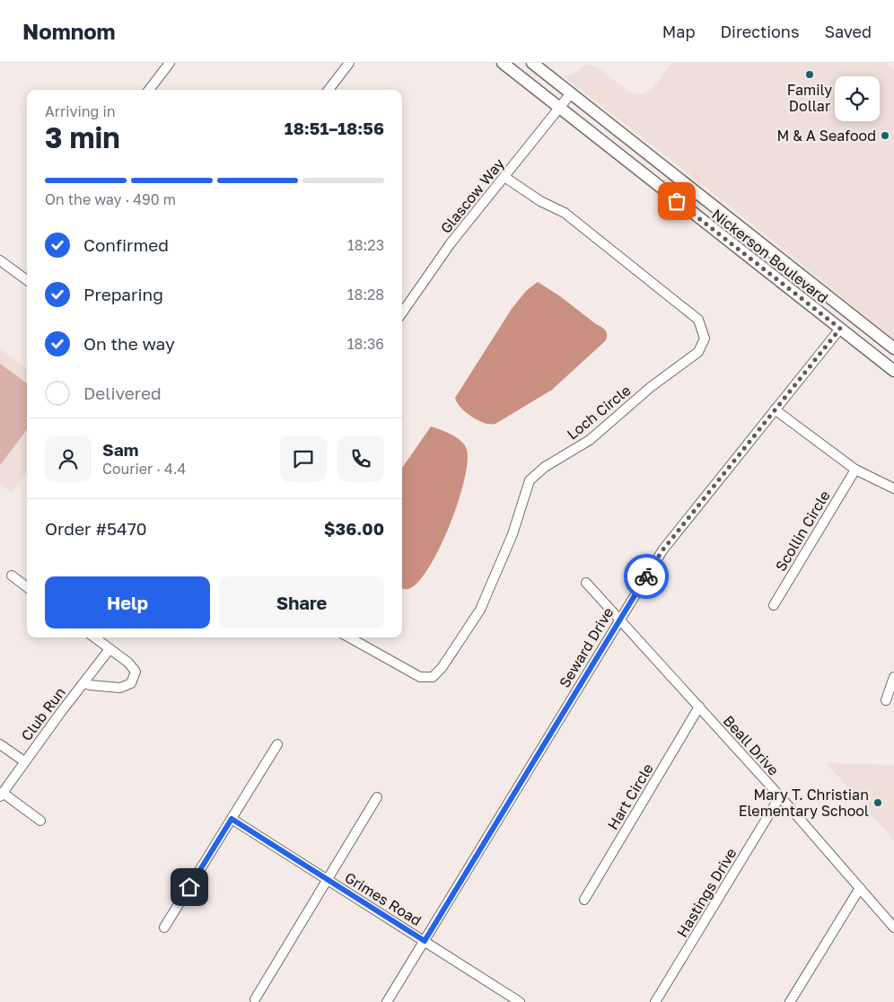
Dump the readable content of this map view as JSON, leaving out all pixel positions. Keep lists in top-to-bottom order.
{
  "streets": {
    "street": [
      "Glascow Way",
      "Nickerson Boulevard",
      "Loch Circle",
      "Scollin Circle",
      "Seward Drive",
      "Club Run",
      "Beall Drive",
      "Hart Circle",
      "Hastings Drive",
      "Grimes Road"
    ]
  },
  "crossings": [
    ["Glascow Way", "Nickerson Boulevard"],
    ["Glascow Way", "Loch Circle"],
    ["Nickerson Boulevard", "Seward Drive"],
    ["Seward Drive", "Beall Drive"],
    ["Seward Drive", "Grimes Road"],
    ["Beall Drive", "Hart Circle"],
    ["Beall Drive", "Hastings Drive"]
  ],
  "places": ["Family Dollar", "M & A Seafood", "Mary T. Christian Elementary School"],
  "page": {
    "header": "Nomnom",
    "nav": ["Map", "Directions", "Saved"],
    "heading": ["3 min", "Arriving in", "18:51–18:56"],
    "panel": [
      "Sam",
      "Courier · 4.4",
      "Order #5470",
      "$36.00"
    ],
    "bar": "On the way · 490 m",
    "list": [
      ["Confirmed", "18:23"],
      ["Preparing", "18:28"],
      ["On the way", "18:36"],
      "Delivered"
    ],
    "buttons": ["Help", "Share"]
  }
}
